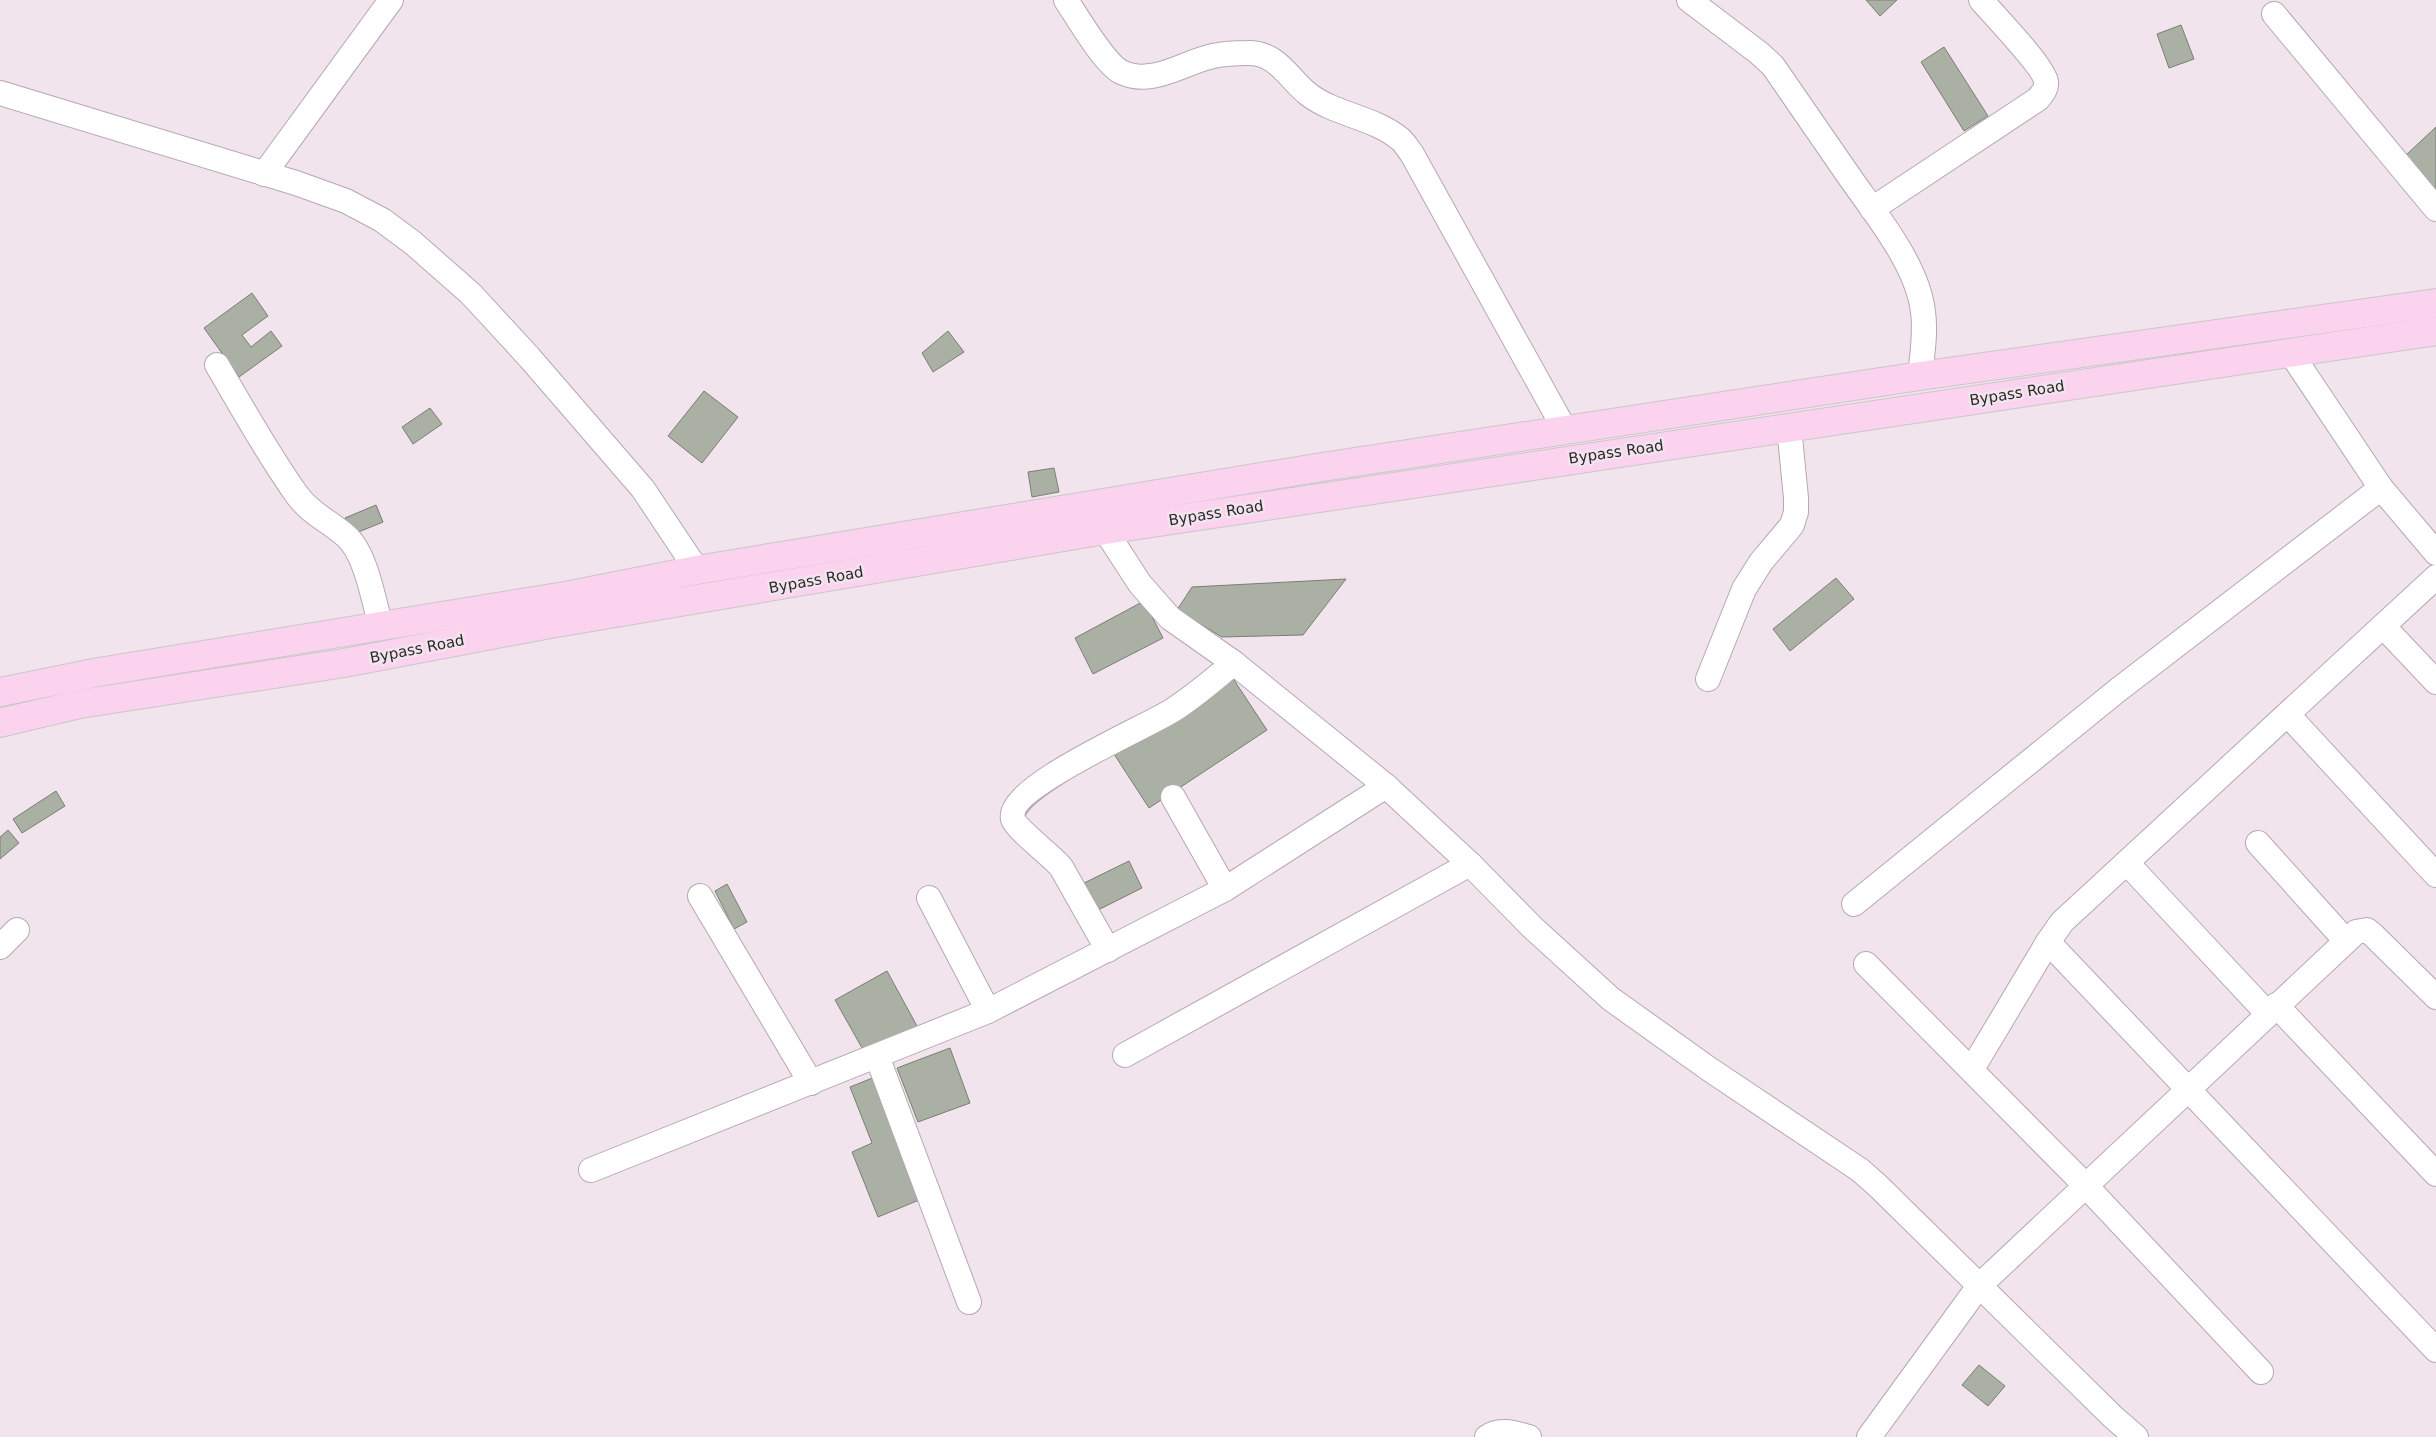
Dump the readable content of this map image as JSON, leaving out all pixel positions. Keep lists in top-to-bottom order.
{
  "streets": {
    "main road": ["Bypass Road"]
  }
}
